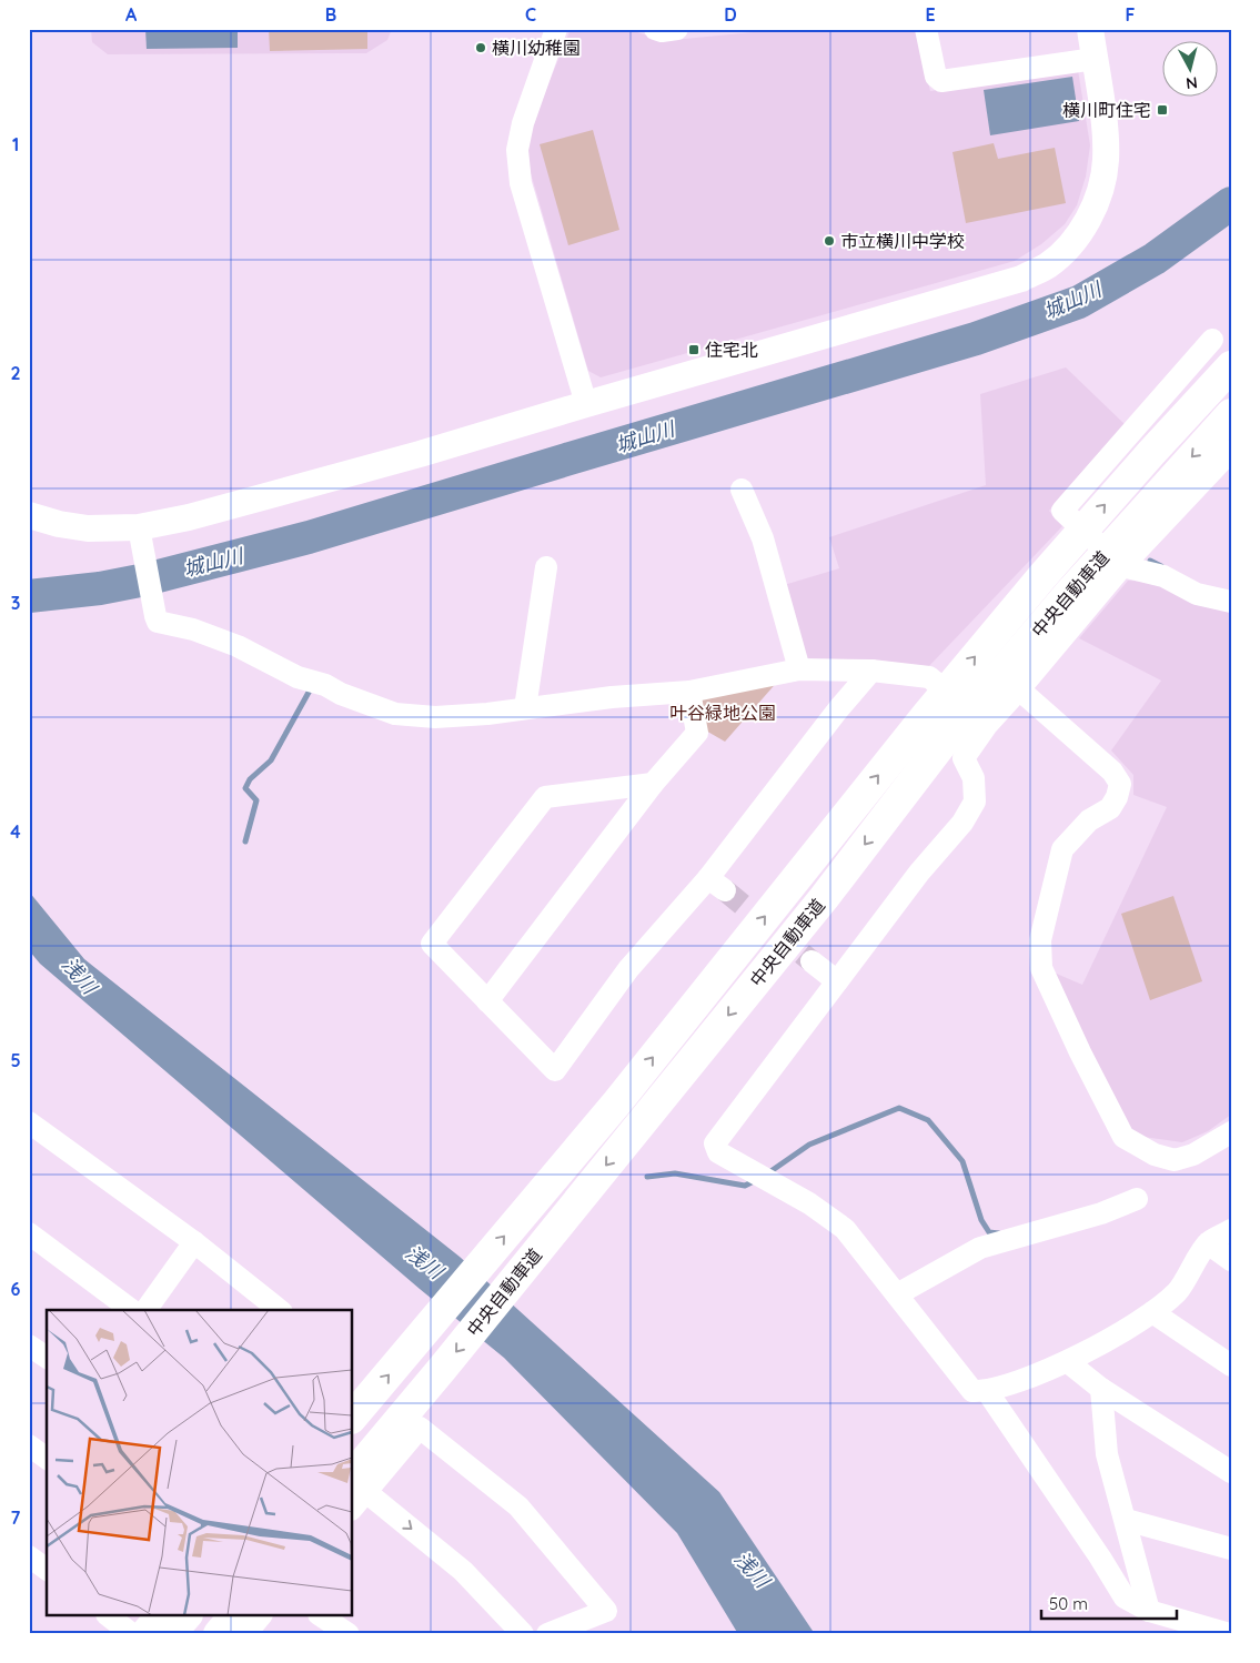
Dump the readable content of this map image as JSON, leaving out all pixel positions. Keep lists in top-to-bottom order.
{
  "streets": {
    "highway": ["中央自動車道"]
  },
  "water": ["城山川", "浅川"],
  "parks": ["叶谷緑地公園"],
  "places": {
    "other": ["横川幼稚園", "市立横川中学校"],
    "transit": ["横川町住宅", "住宅北"]
  },
  "scale_bar": "50 m",
  "north": "bottom",
  "grid": {
    "columns": [
      "A",
      "B",
      "C",
      "D",
      "E",
      "F"
    ],
    "rows": [
      "1",
      "2",
      "3",
      "4",
      "5",
      "6",
      "7"
    ]
  }
}
